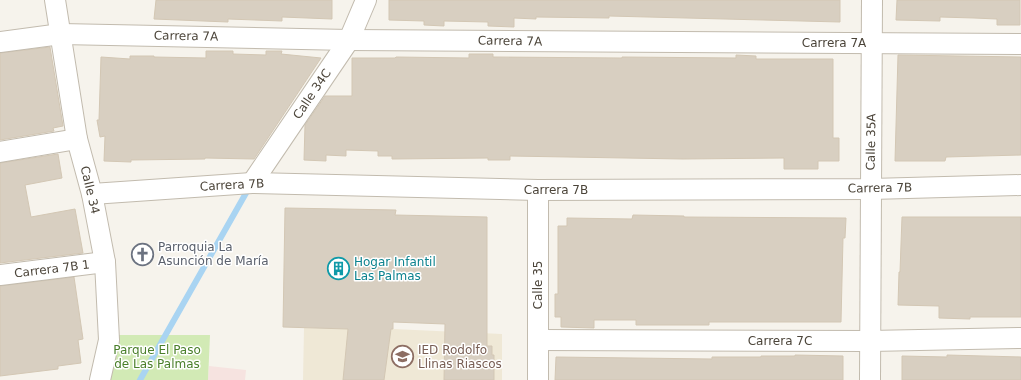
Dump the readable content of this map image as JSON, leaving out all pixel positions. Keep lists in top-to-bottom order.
{
  "streets": {
    "street": [
      "Carrera 7A",
      "Calle 34C",
      "Calle 35A",
      "Carrera 7B",
      "Calle 34",
      "Carrera 7B 1",
      "Calle 35",
      "Carrera 7C"
    ]
  },
  "crossings": [
    ["Carrera 7A", "Calle 34C"],
    ["Carrera 7A", "Calle 35A"],
    ["Carrera 7A", "Calle 34"],
    ["Calle 34C", "Carrera 7B"],
    ["Calle 35A", "Carrera 7B"],
    ["Calle 35A", "Carrera 7C"],
    ["Carrera 7B", "Calle 34"],
    ["Carrera 7B", "Calle 35"],
    ["Calle 34", "Carrera 7B 1"],
    ["Calle 35", "Carrera 7C"]
  ],
  "parks": ["Parque El Paso de Las Palmas"],
  "places": {
    "church": ["Parroquia La Asunción de María"],
    "building": ["Hogar Infantil Las Palmas"],
    "school or university": ["IED Rodolfo Llinas Riascos"]
  }
}
